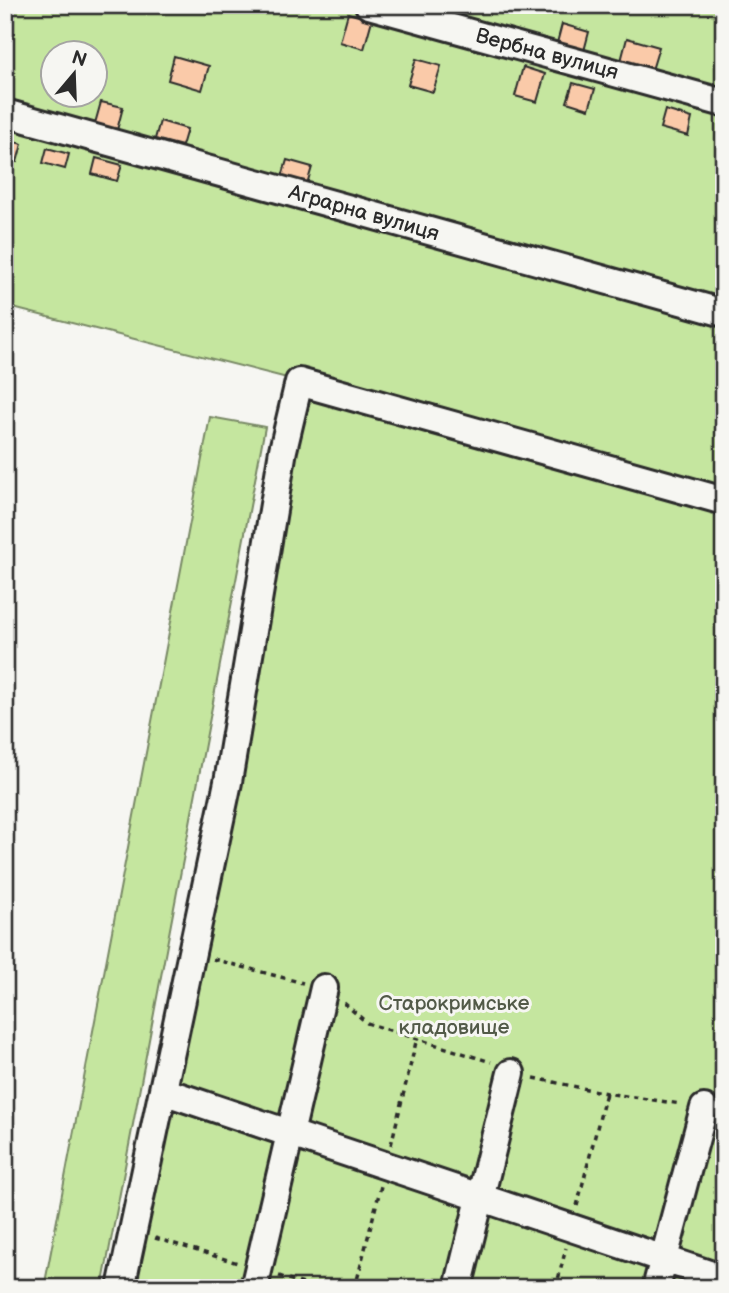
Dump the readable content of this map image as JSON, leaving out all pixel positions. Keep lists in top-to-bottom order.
{
  "streets": {
    "lane": ["Вербна вулиця", "Аграрна вулиця"]
  },
  "parks": ["Старокримське кладовище"],
  "north": "top"
}
